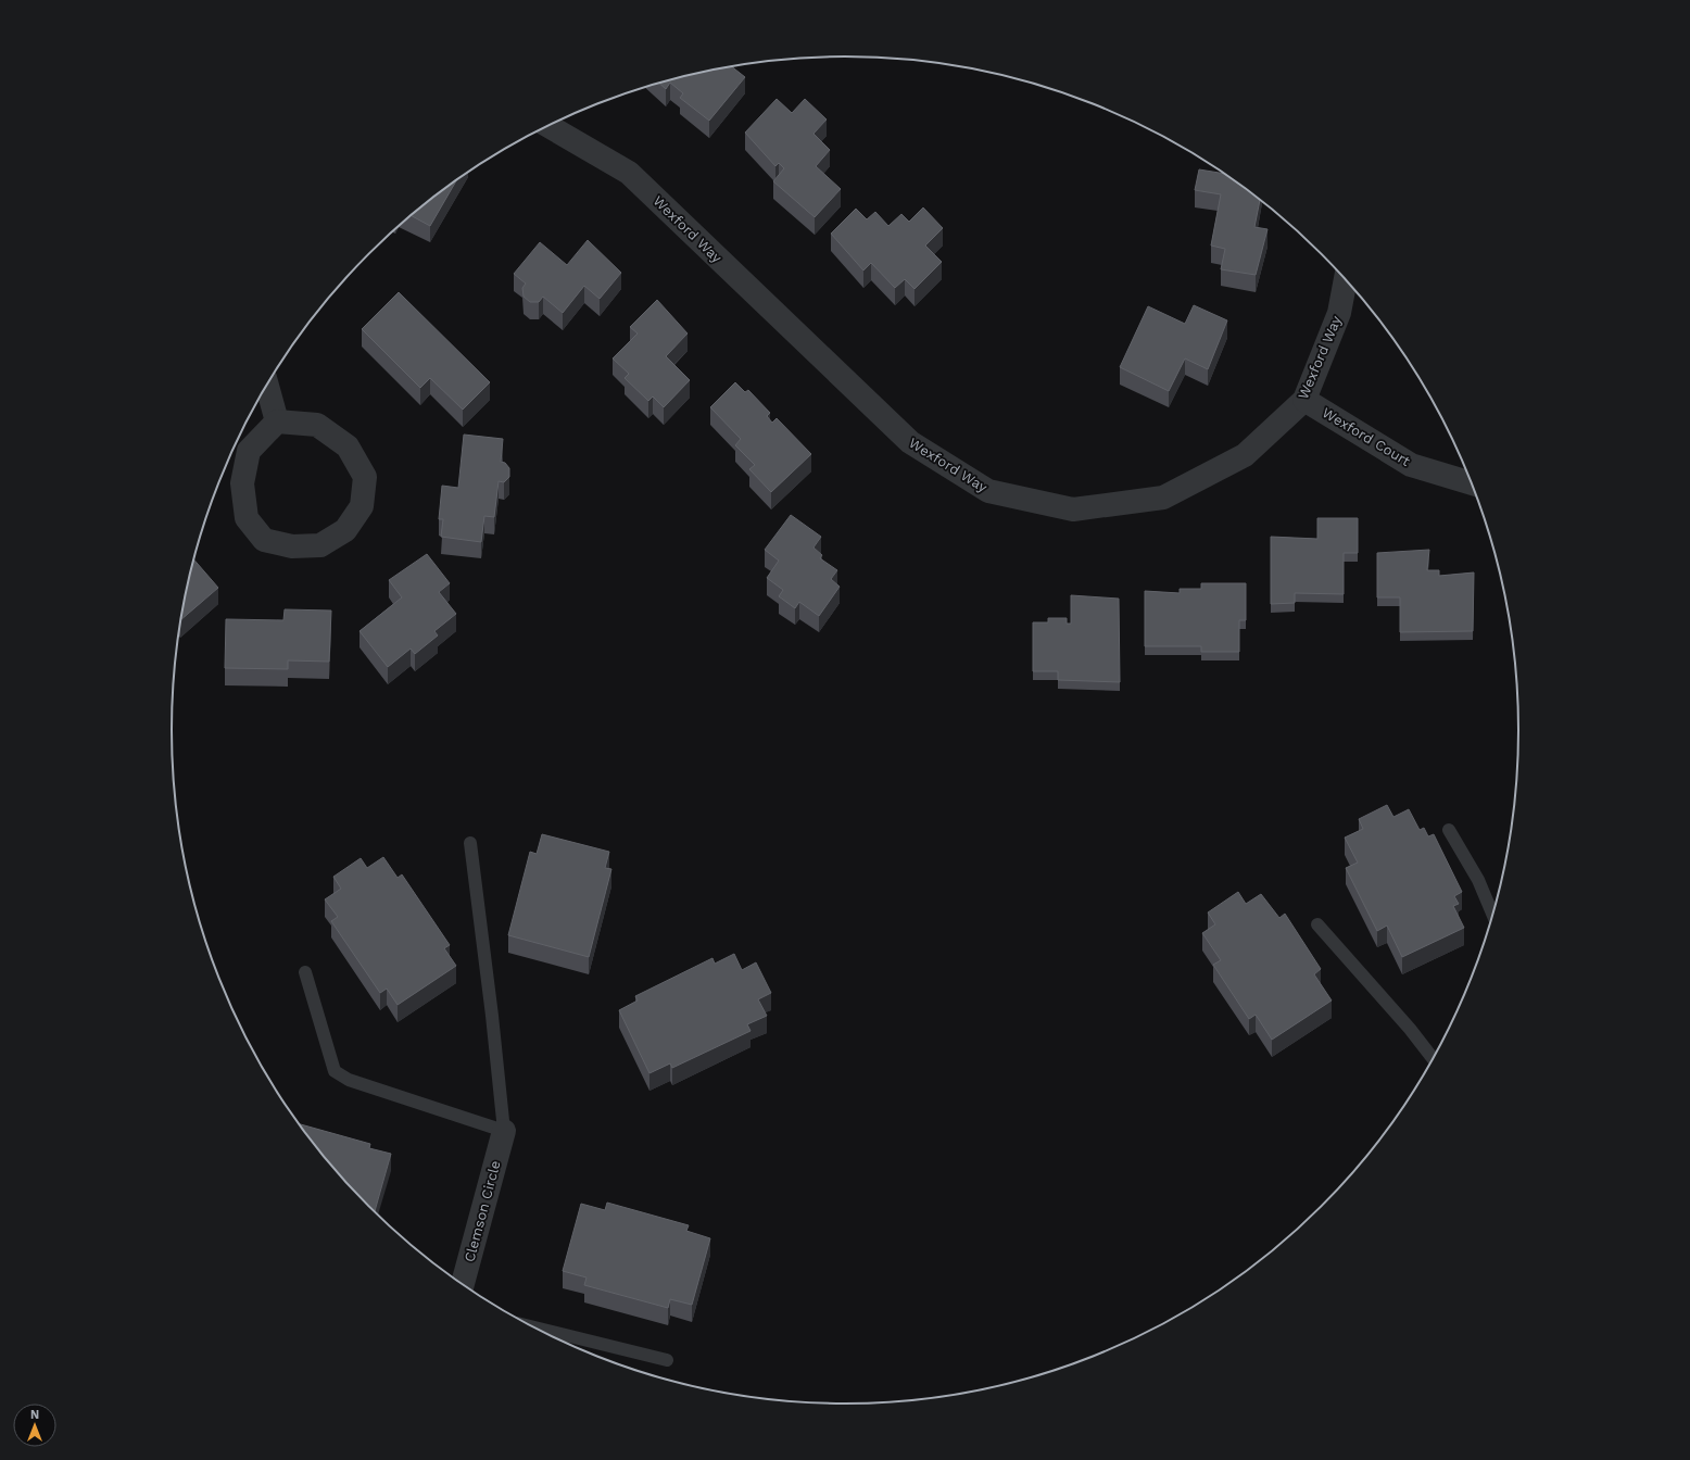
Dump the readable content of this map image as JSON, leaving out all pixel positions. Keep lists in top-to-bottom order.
{
  "streets": {
    "street": ["Wexford Way", "Wexford Court", "Clemson Circle"]
  },
  "crossings": [
    ["Wexford Way", "Wexford Court"]
  ],
  "north": "top"
}
